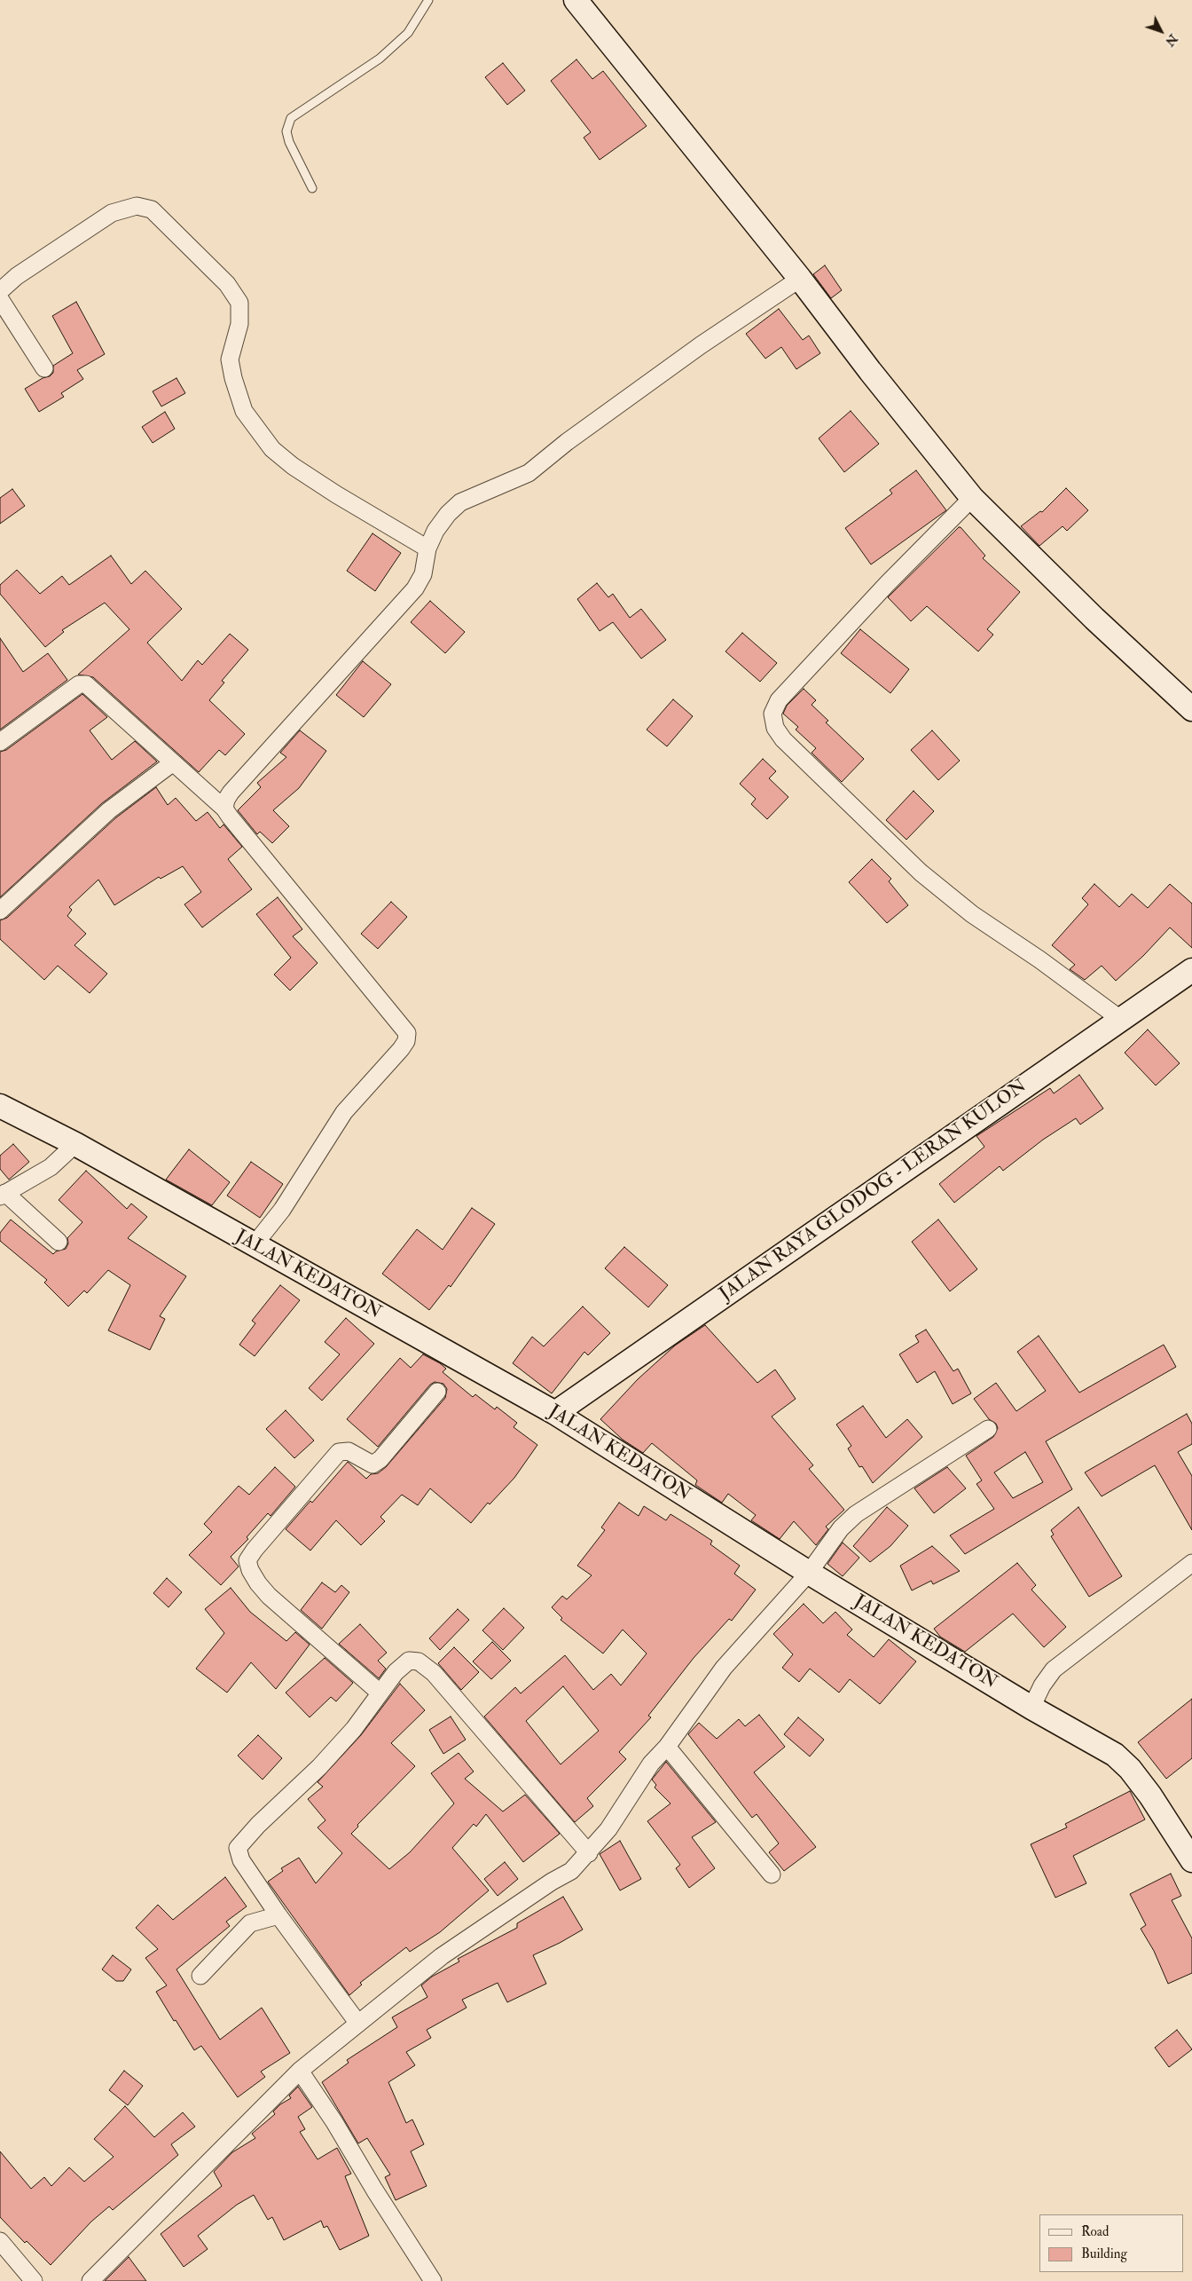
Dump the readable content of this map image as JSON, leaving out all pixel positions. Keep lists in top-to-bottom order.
{
  "streets": {
    "street": ["JALAN RAYA GLODOG - LERAN KULON", "JALAN KEDATON"]
  },
  "crossings": [
    ["JALAN RAYA GLODOG - LERAN KULON", "JALAN KEDATON"]
  ],
  "legend": ["Road", "Building"],
  "north": "bottom right"
}
